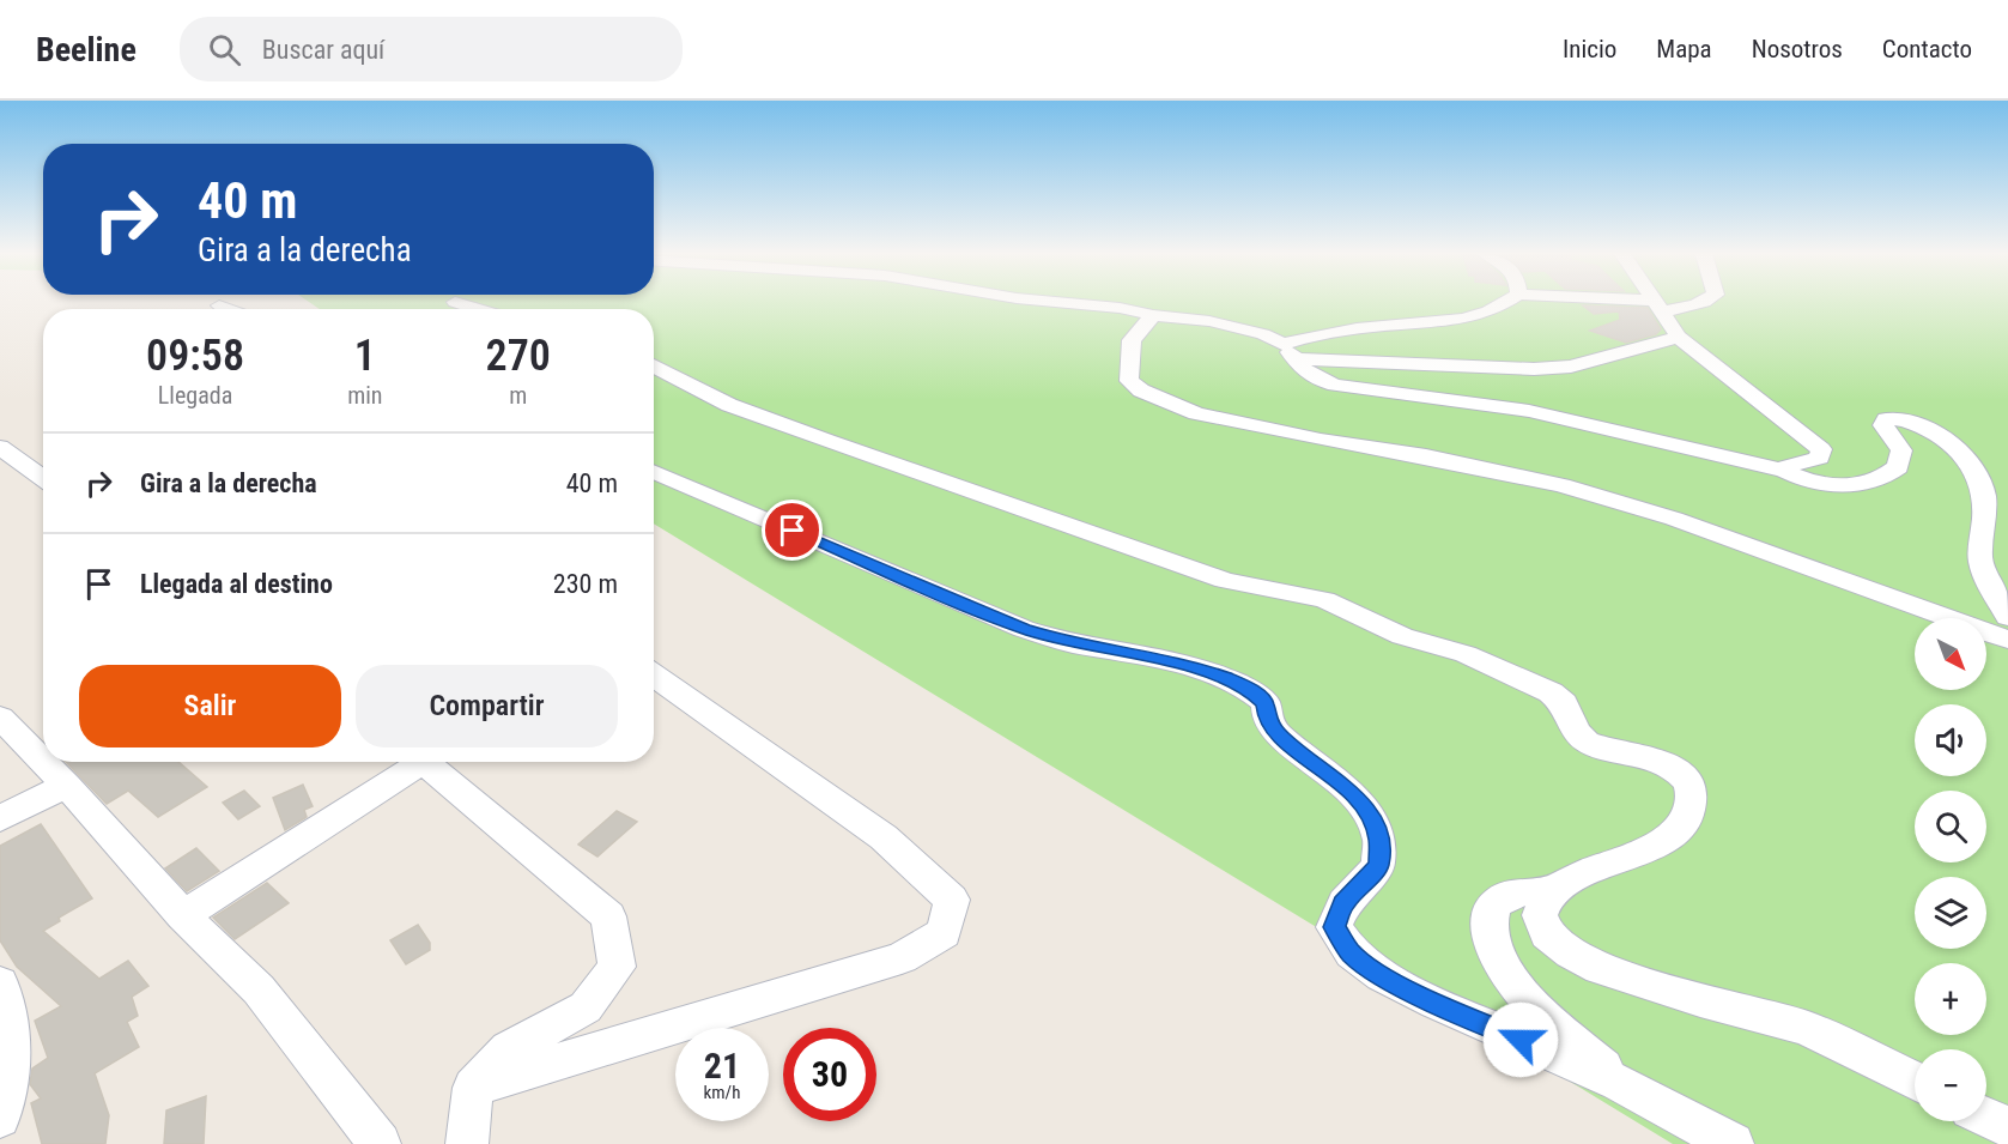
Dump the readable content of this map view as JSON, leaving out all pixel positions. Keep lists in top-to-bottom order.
{
  "north": "bottom right",
  "page": {
    "header": "Beeline",
    "search": "Buscar aquí",
    "nav": [
      "Inicio",
      "Mapa",
      "Nosotros",
      "Contacto"
    ],
    "turn": ["40 m", "Gira a la derecha"],
    "eta": [
      "09:58",
      "Llegada",
      "1",
      "min",
      "270",
      "m"
    ],
    "list": [
      {
        "name": "Gira a la derecha",
        "value": "40 m"
      },
      {
        "name": "Llegada al destino",
        "value": "230 m"
      }
    ],
    "map_buttons": ["+", "−"],
    "buttons": ["Salir", "Compartir"],
    "speed": "21 km/h",
    "limit": "30"
  }
}
